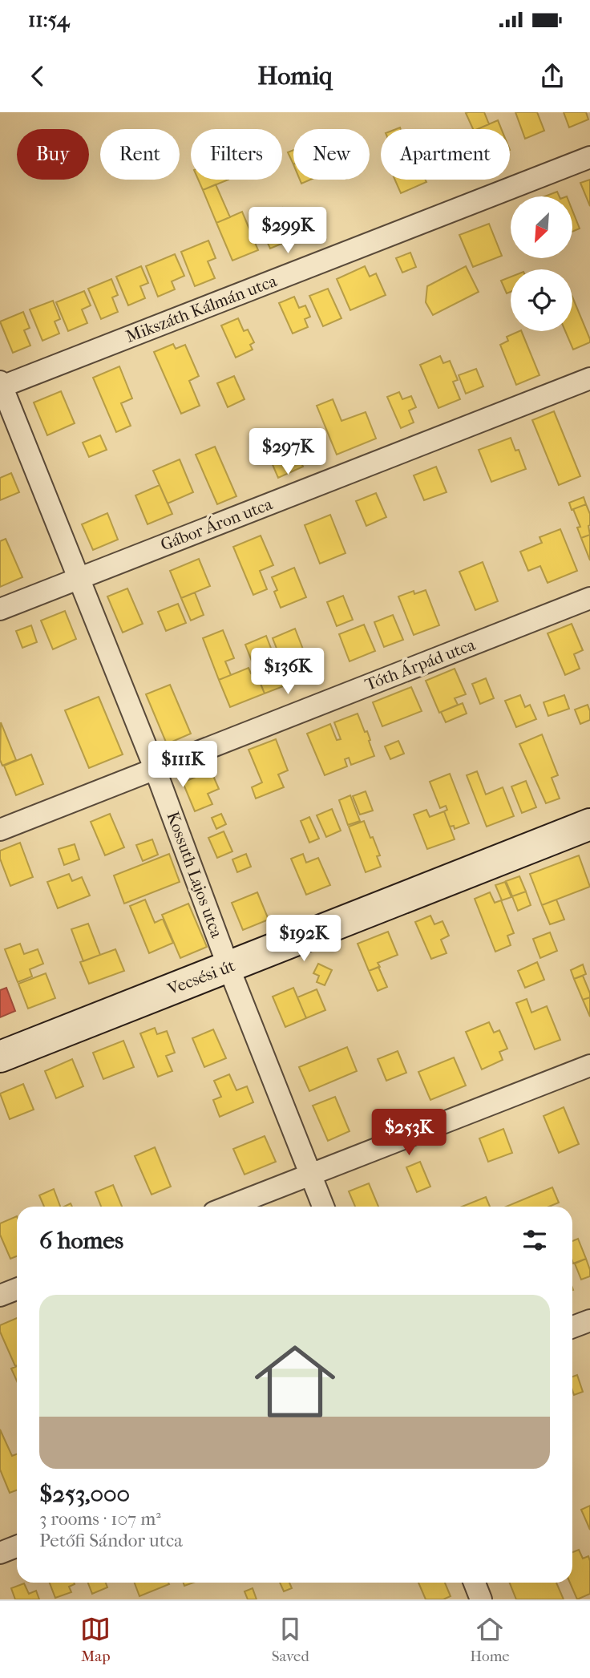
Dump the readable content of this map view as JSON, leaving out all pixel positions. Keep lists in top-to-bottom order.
{
  "streets": {
    "main road": ["Vecsési út"],
    "street": [
      "Mikszáth Kálmán utca",
      "Gábor Áron utca",
      "Tóth Árpád utca",
      "Kossuth Lajos utca"
    ]
  },
  "crossings": [
    ["Mikszáth Kálmán utca", "Kossuth Lajos utca"],
    ["Gábor Áron utca", "Kossuth Lajos utca"],
    ["Tóth Árpád utca", "Kossuth Lajos utca"],
    ["Kossuth Lajos utca", "Vecsési út"]
  ],
  "north": "bottom left",
  "page": {
    "status": "11:54",
    "header": "Homiq",
    "chip": [
      "Buy",
      "Rent",
      "Filters",
      "New",
      "Apartment"
    ],
    "price": [
      "$299K",
      "$297K",
      "$136K",
      "$111K",
      "$192K",
      "$253K"
    ],
    "heading": "6 homes",
    "list": [
      {
        "name": "$253,000",
        "note": "3 rooms · 107 m² · Petőfi Sándor utca"
      }
    ],
    "tabs": ["Map", "Saved", "Home"]
  }
}
